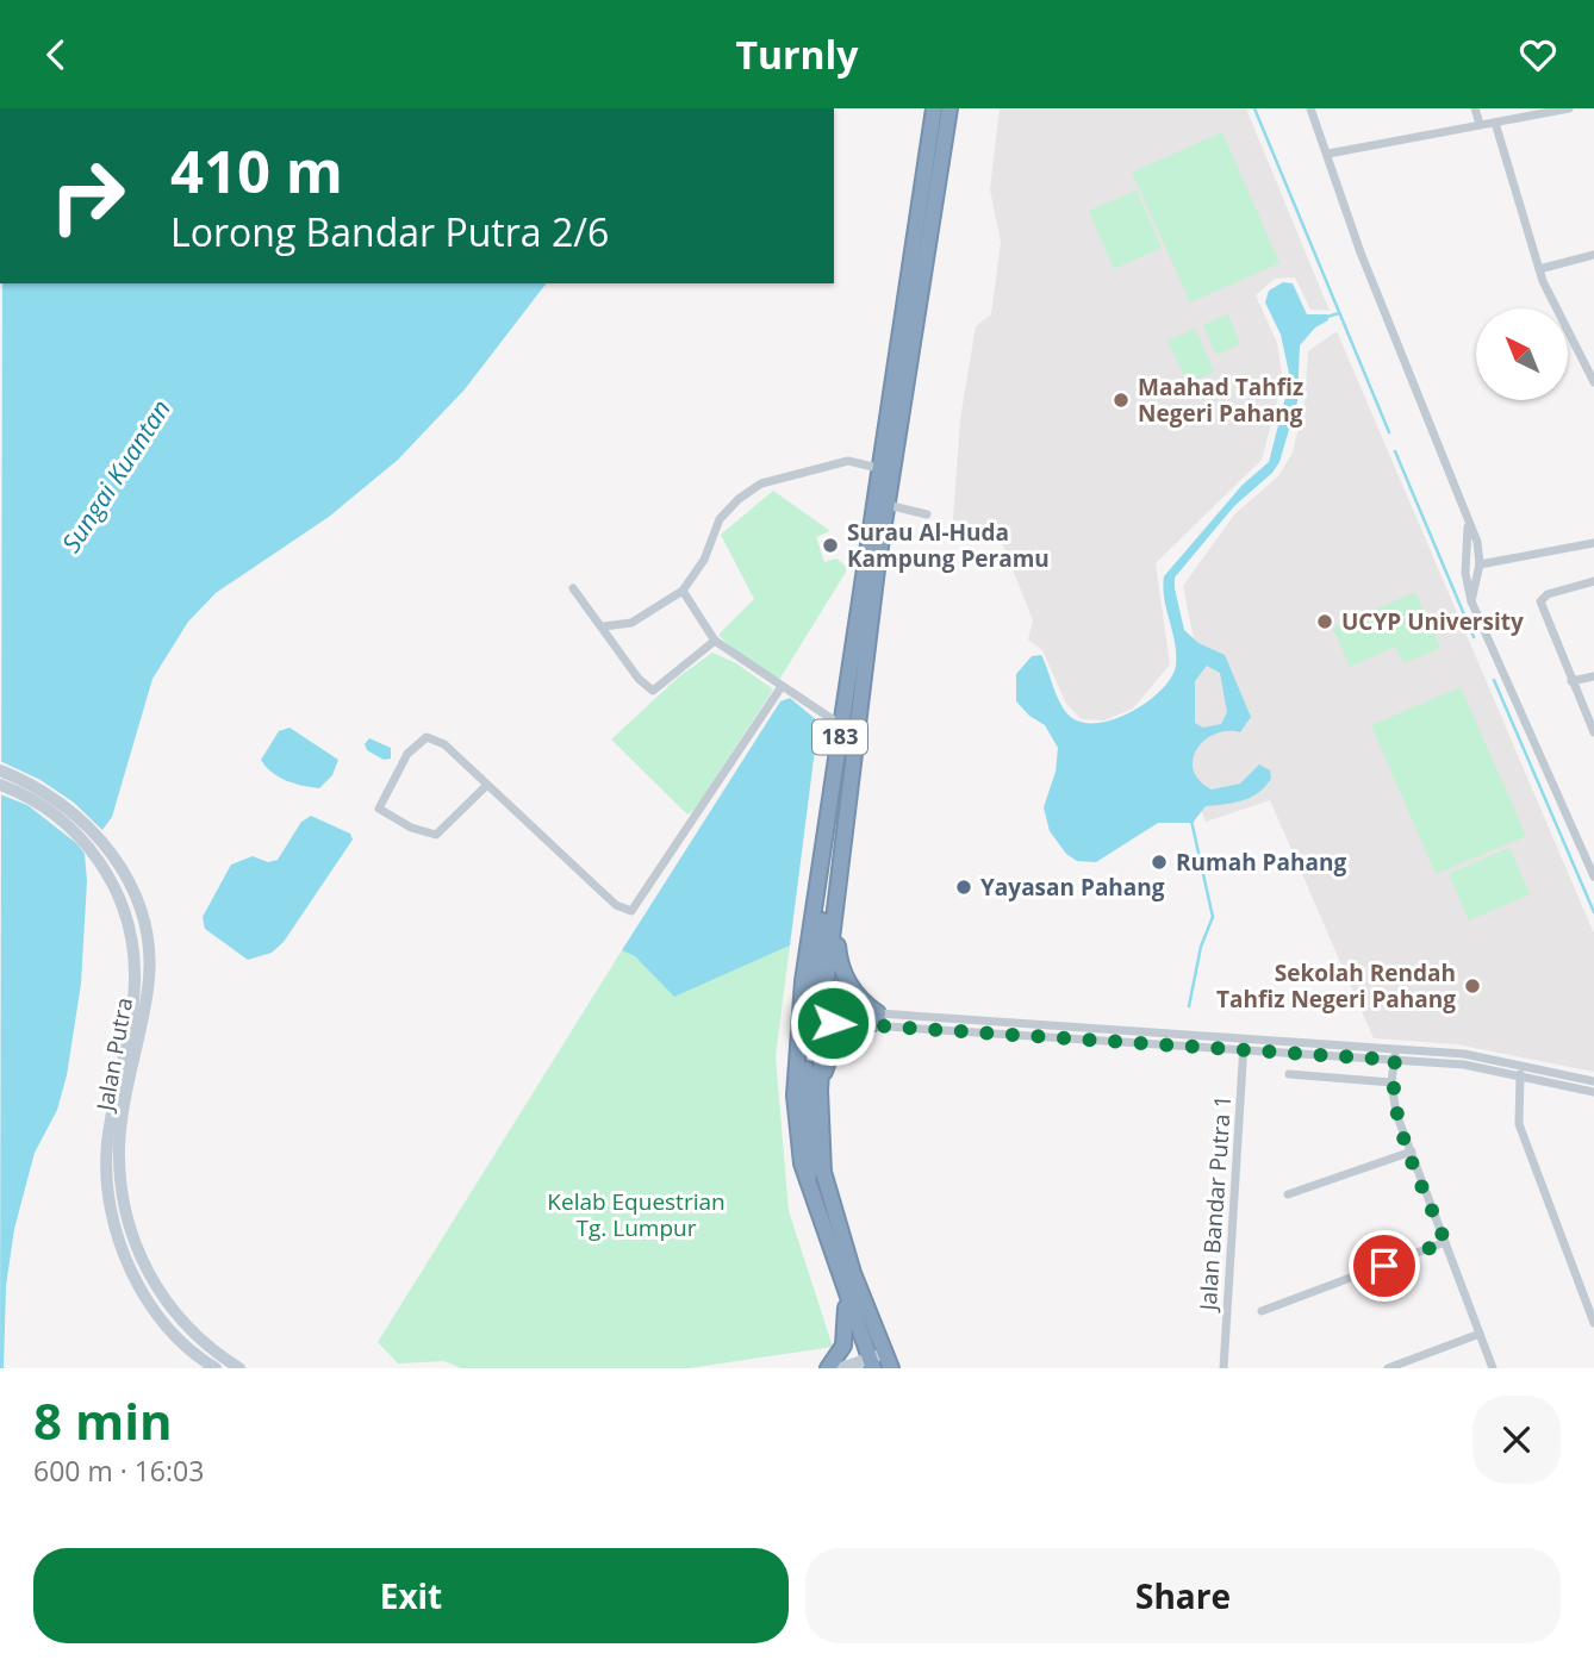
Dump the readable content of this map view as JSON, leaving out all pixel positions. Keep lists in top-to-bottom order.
{
  "streets": {
    "highway": ["183"],
    "main road": ["Jalan Putra"],
    "street": ["Jalan Bandar Putra 1"]
  },
  "water": ["Sungai Kuantan"],
  "parks": ["Kelab Equestrian Tg. Lumpur"],
  "places": [
    "Maahad Tahfiz Negeri Pahang",
    "Surau Al-Huda Kampung Peramu",
    "UCYP University",
    "Rumah Pahang",
    "Yayasan Pahang",
    "Sekolah Rendah Tahfiz Negeri Pahang"
  ],
  "north": "top left",
  "page": {
    "header": "Turnly",
    "turn": ["410 m", "Lorong Bandar Putra 2/6"],
    "heading": ["8 min", "600 m · 16:03"],
    "buttons": ["Exit", "Share"]
  }
}
